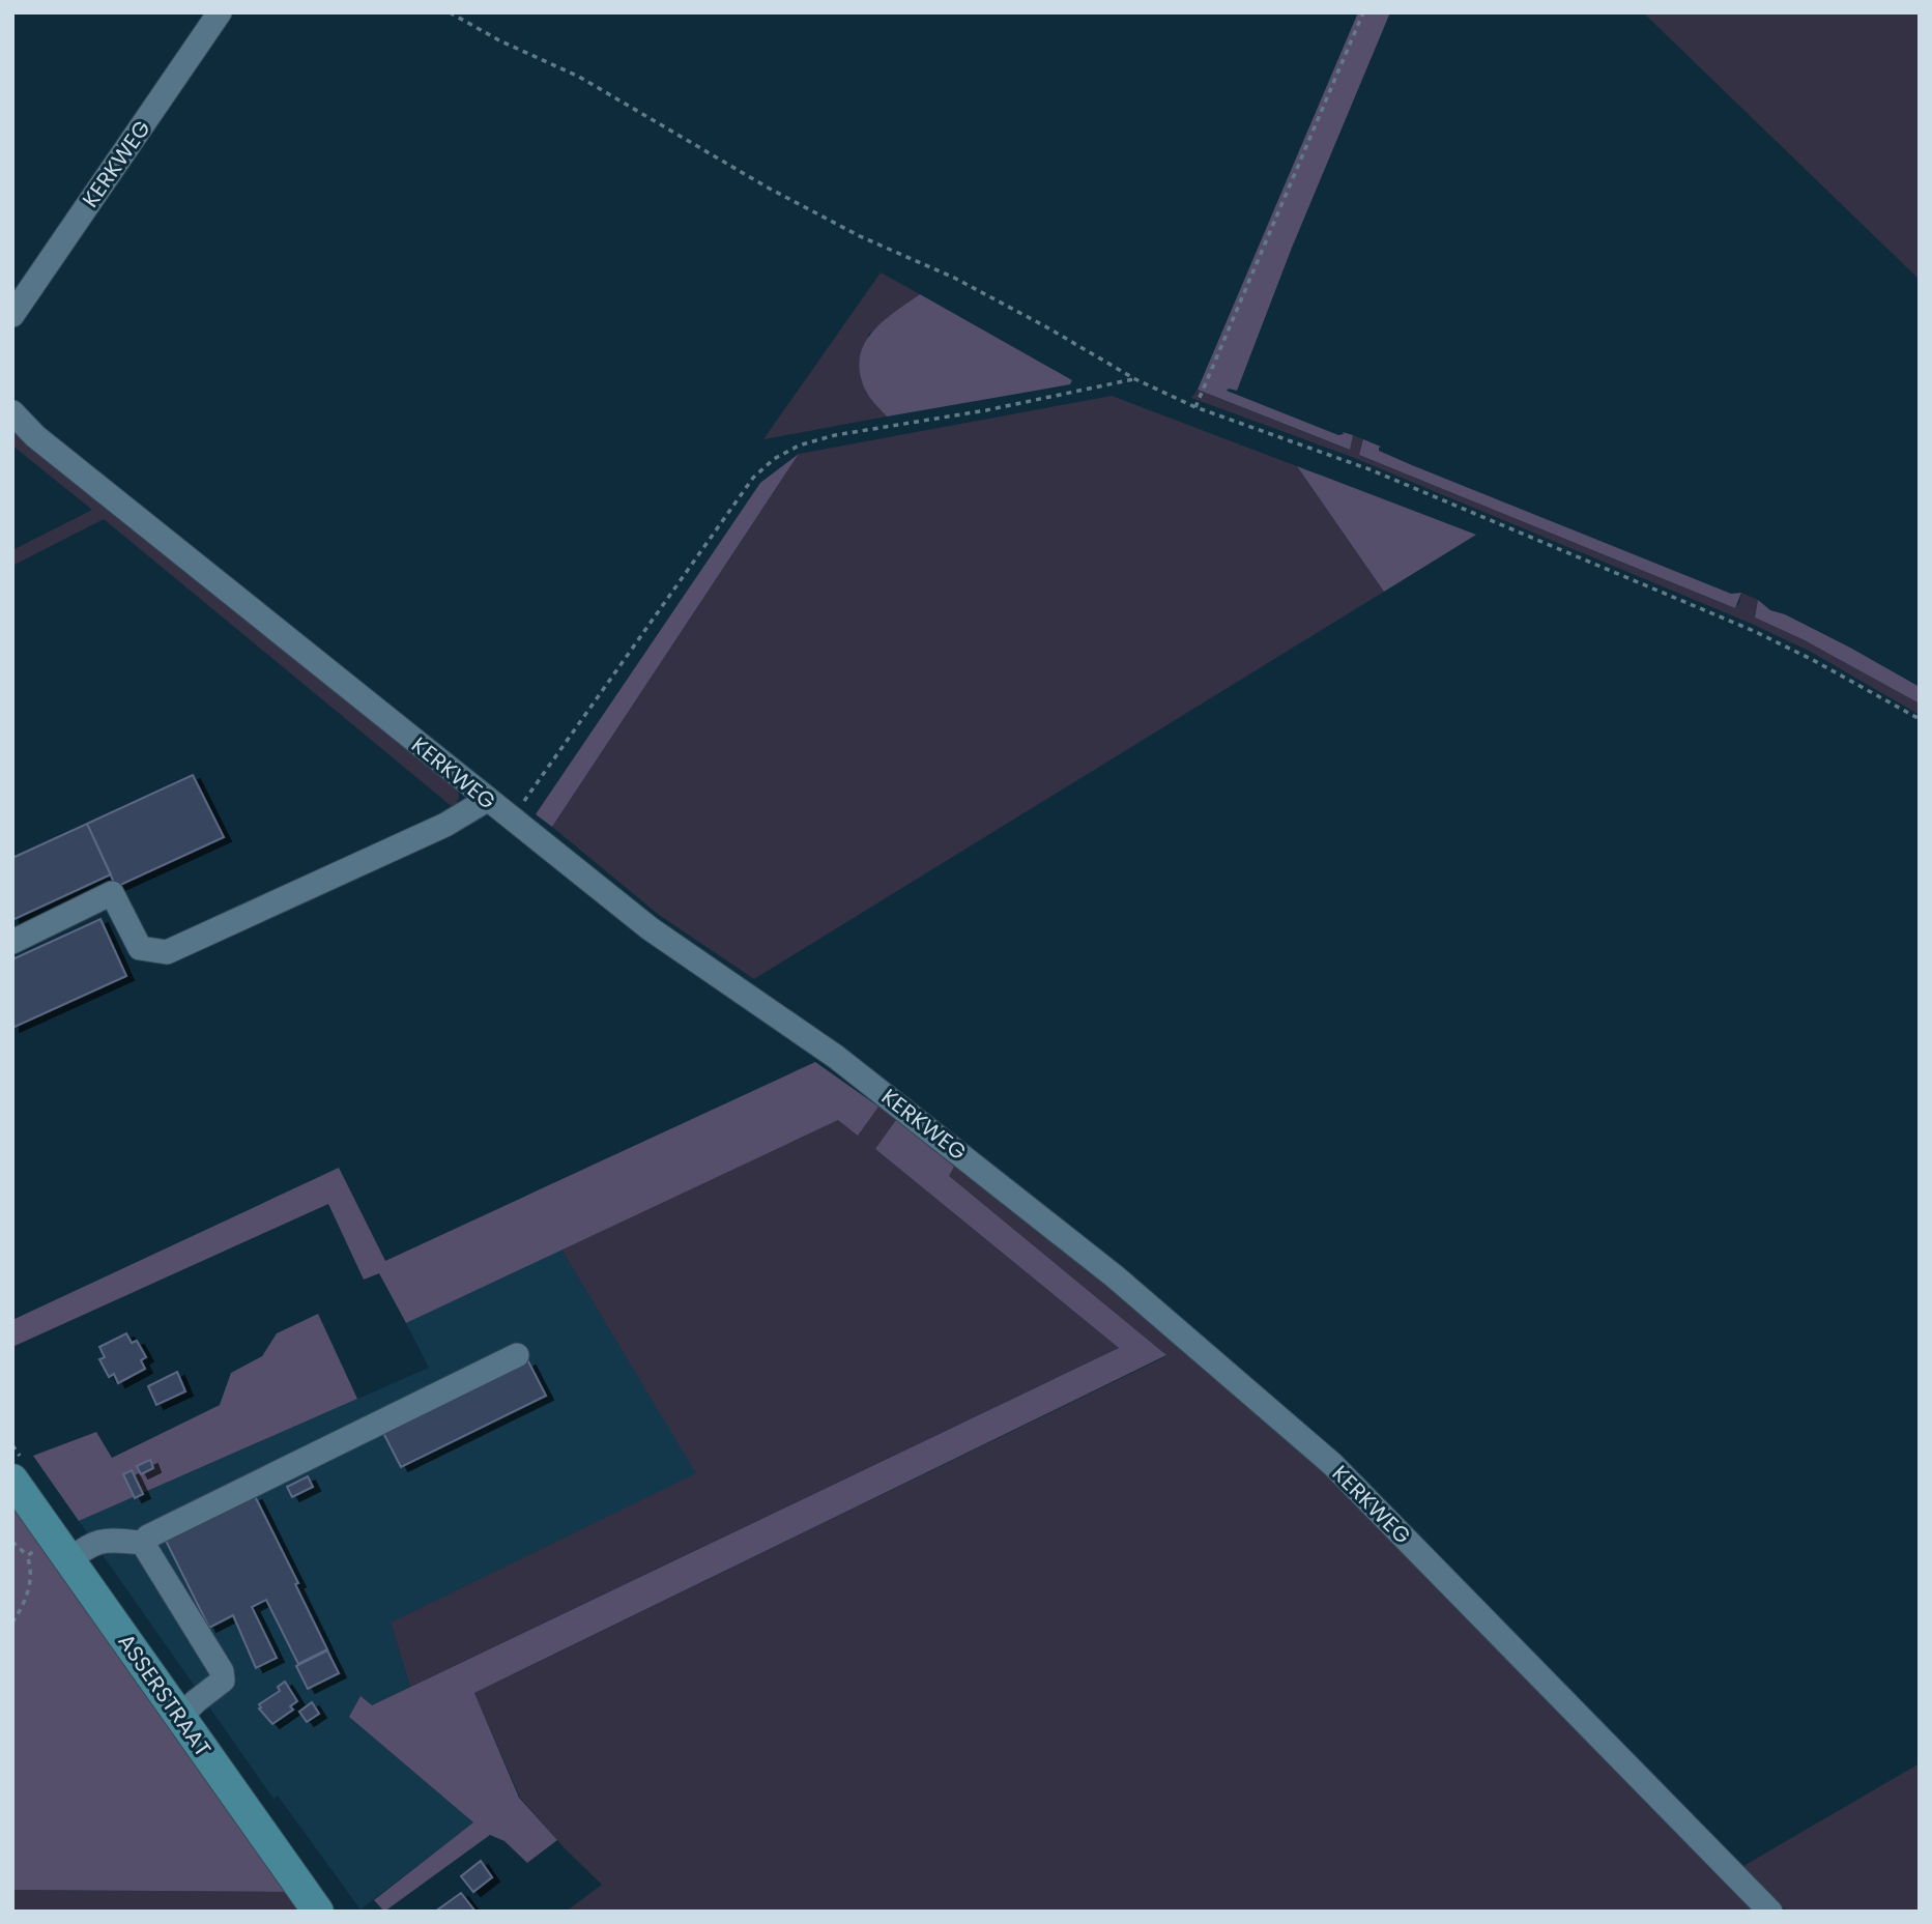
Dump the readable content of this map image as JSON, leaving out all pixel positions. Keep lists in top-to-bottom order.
{
  "streets": {
    "main road": ["ASSERSTRAAT"],
    "street": ["KERKWEG"]
  }
}
